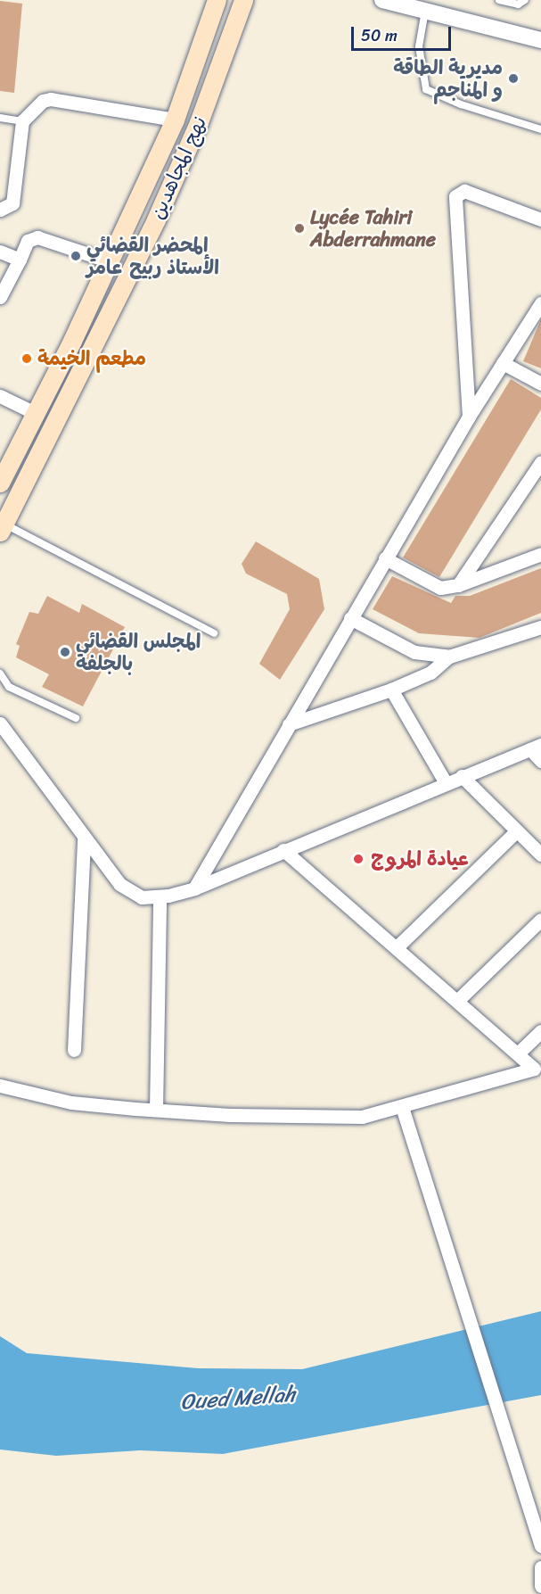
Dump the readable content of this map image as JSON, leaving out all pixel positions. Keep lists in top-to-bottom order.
{
  "streets": {
    "main road": ["نهج المجاهدين"]
  },
  "water": ["Oued Mellah"],
  "places": [
    "مديرية الطاقة و المناجم",
    "Lycée Tahiri Abderrahmane",
    "المحضر القضائي الأستاذ ربيح عامر",
    "مطعم الخيمة",
    "المجلس القضائي بالجلفة",
    "عيادة المروج"
  ],
  "scale_bar": "50 m"
}
